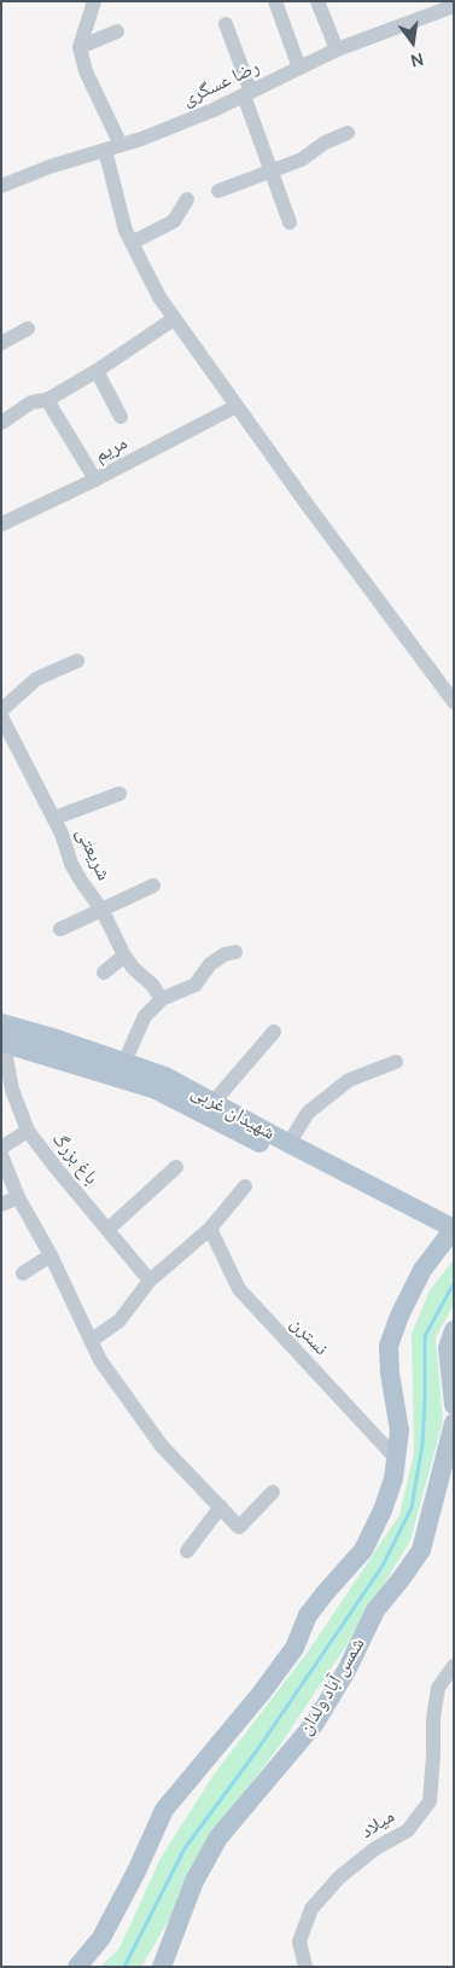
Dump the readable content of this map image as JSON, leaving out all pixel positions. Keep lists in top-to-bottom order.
{
  "streets": {
    "main road": ["شهیدان غربی", "شمس آباد ولدان"],
    "street": [
      "رضا عسگری",
      "مریم",
      "شریعتی",
      "باغ بزرگ",
      "نسترن",
      "میلاد"
    ]
  },
  "crossings": [
    ["شهیدان غربی", "باغ بزرگ"]
  ],
  "north": "bottom"
}
